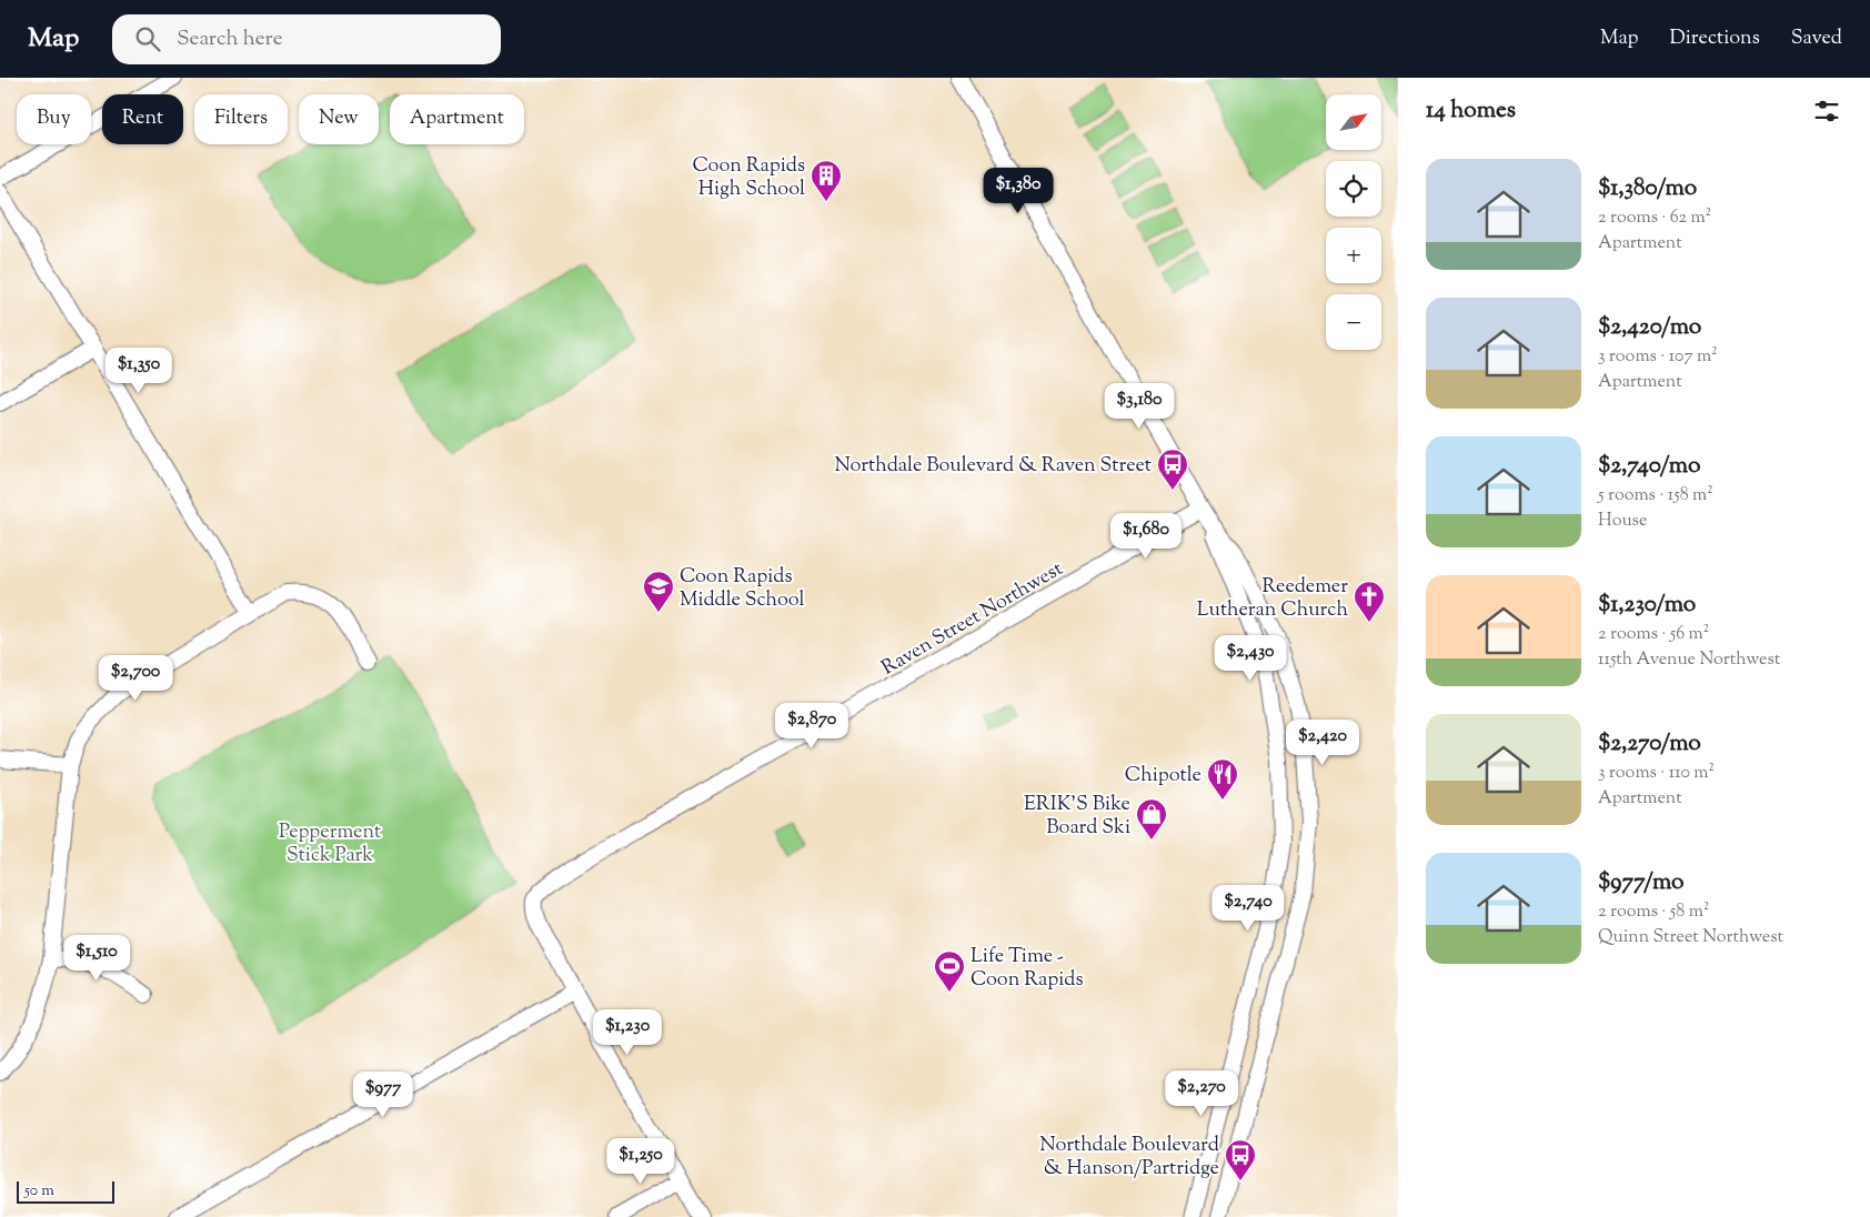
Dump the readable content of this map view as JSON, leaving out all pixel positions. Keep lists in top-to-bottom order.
{
  "streets": {
    "street": ["Raven Street Northwest"]
  },
  "parks": ["Pepperment Stick Park"],
  "places": {
    "building": ["Coon Rapids High School"],
    "bus stop": ["Northdale Boulevard & Raven Street", "Northdale Boulevard & Hanson/Partridge"],
    "school or university": ["Coon Rapids Middle School"],
    "church": ["Reedemer Lutheran Church"],
    "restaurant": ["Chipotle"],
    "shop": ["ERIK'S Bike Board Ski"],
    "sports": ["Life Time - Coon Rapids"]
  },
  "scale_bar": "50 m",
  "north": "top right",
  "page": {
    "header": "Map",
    "search": "Search here",
    "nav": ["Map", "Directions", "Saved"],
    "heading": "14 homes",
    "map_buttons": ["+", "−"],
    "chip": [
      "Buy",
      "Rent",
      "Filters",
      "New",
      "Apartment"
    ],
    "list": [
      {
        "name": "$1,380/mo",
        "note": "2 rooms · 62 m² · Apartment"
      },
      {
        "name": "$2,420/mo",
        "note": "3 rooms · 107 m² · Apartment"
      },
      {
        "name": "$2,740/mo",
        "note": "5 rooms · 158 m² · House"
      },
      {
        "name": "$1,230/mo",
        "note": "2 rooms · 56 m² · 115th Avenue Northwest"
      },
      {
        "name": "$2,270/mo",
        "note": "3 rooms · 110 m² · Apartment"
      },
      {
        "name": "$977/mo",
        "note": "2 rooms · 58 m² · Quinn Street Northwest"
      }
    ],
    "price": [
      "$1,380",
      "$1,350",
      "$3,180",
      "$1,680",
      "$2,430",
      "$2,700",
      "$2,870",
      "$2,420",
      "$2,740",
      "$1,510",
      "$1,230",
      "$2,270",
      "$977",
      "$1,250"
    ],
    "scale": "50 m"
  }
}
